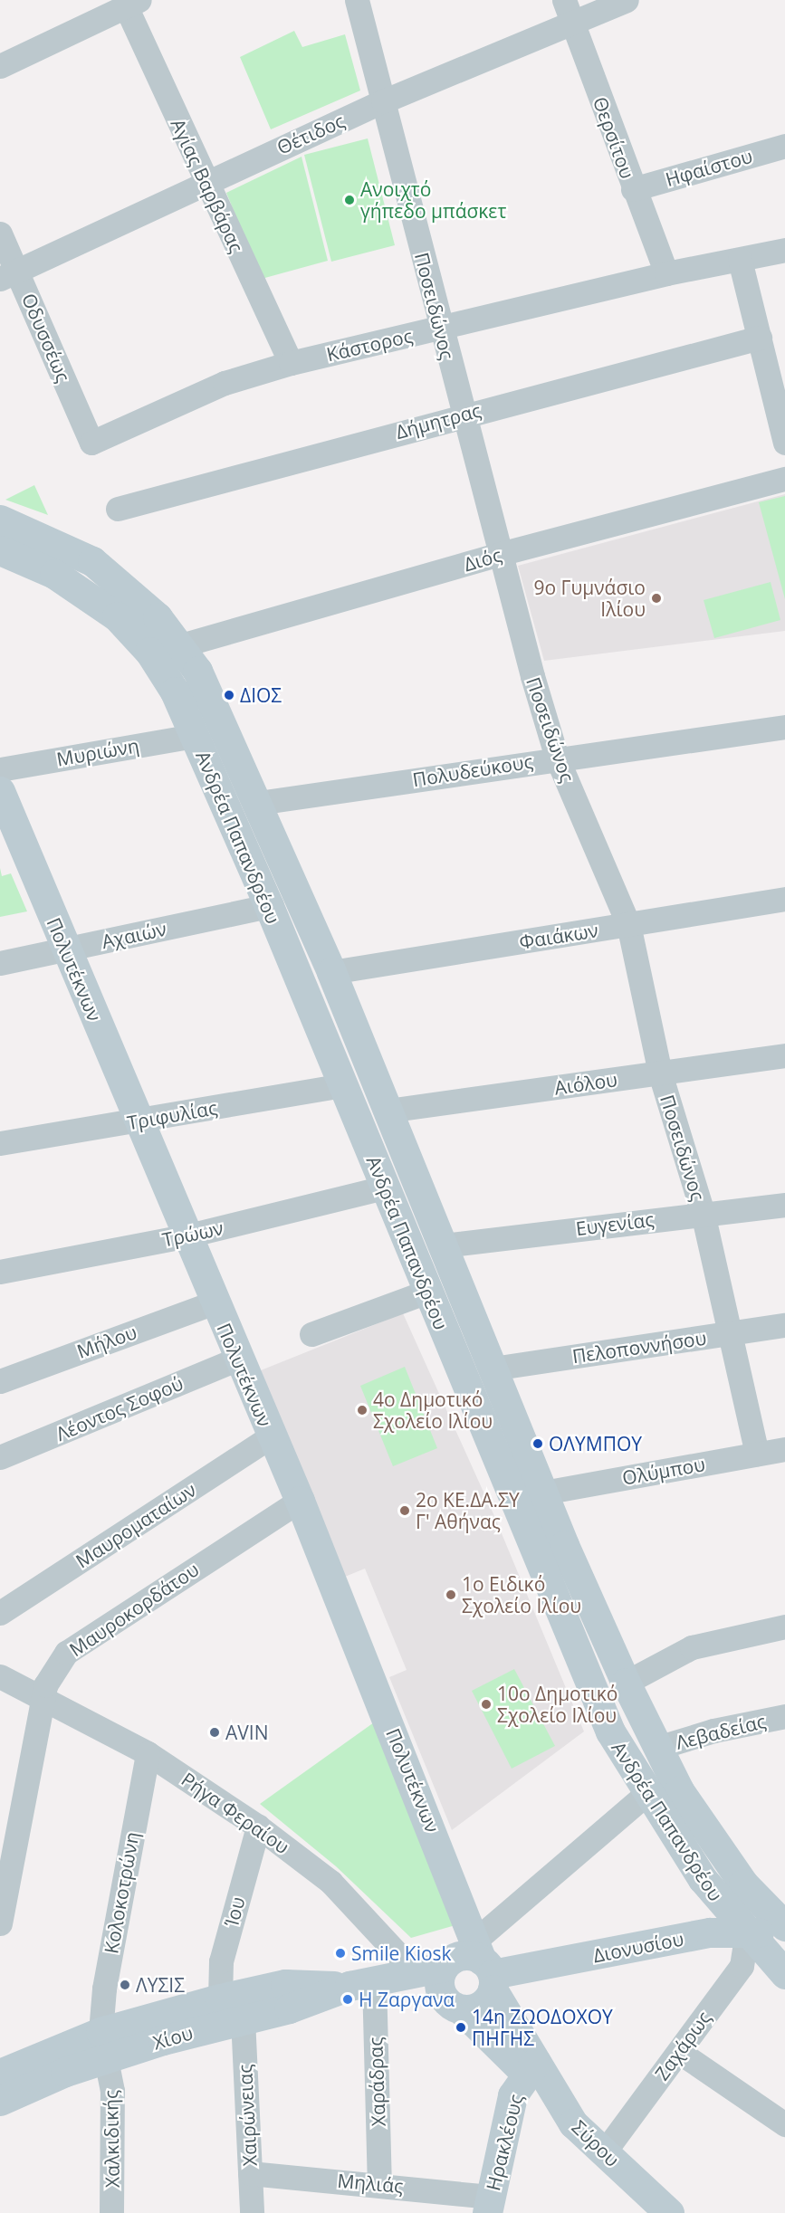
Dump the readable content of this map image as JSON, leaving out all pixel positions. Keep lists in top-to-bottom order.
{
  "streets": {
    "main road": [
      "Ανδρέα Παπανδρέου",
      "Πολυτέκνων",
      "Ρήγα Φεραίου",
      "Διονυσίου",
      "Χίου",
      "Ηρακλέους",
      "Σύρου"
    ],
    "street": [
      "Θέτιδος",
      "Θερσίτου",
      "Ηφαίστου",
      "Αγίας Βαρβάρας",
      "Ποσειδώνος",
      "Οδυσσέως",
      "Κάστορος",
      "Δήμητρας",
      "Διός",
      "Μυριώνη",
      "Πολυδεύκους",
      "Αχαιών",
      "Φαιάκων",
      "Αιόλου",
      "Τριφυλίας",
      "Ευγενίας",
      "Τρώων",
      "Μήλου",
      "Πελοποννήσου",
      "Λέοντος Σοφού",
      "Ολύμπου",
      "Μαυροματαίων",
      "Μαυροκορδάτου",
      "Λεβαδείας",
      "Κολοκοτρώνη",
      "Ίου",
      "Ζαχάρως",
      "Χαράδρας",
      "Χαιρώνειας",
      "Χαλκιδικής",
      "Μηλιάς"
    ]
  },
  "crossings": [
    ["Θέτιδος", "Θερσίτου"],
    ["Θέτιδος", "Αγίας Βαρβάρας"],
    ["Θέτιδος", "Ποσειδώνος"],
    ["Θέτιδος", "Οδυσσέως"],
    ["Θερσίτου", "Ηφαίστου"],
    ["Θερσίτου", "Κάστορος"],
    ["Αγίας Βαρβάρας", "Κάστορος"],
    ["Ποσειδώνος", "Κάστορος"],
    ["Ποσειδώνος", "Δήμητρας"],
    ["Ποσειδώνος", "Διός"],
    ["Ποσειδώνος", "Πολυδεύκους"],
    ["Ποσειδώνος", "Φαιάκων"],
    ["Ποσειδώνος", "Αιόλου"],
    ["Ποσειδώνος", "Ευγενίας"],
    ["Ποσειδώνος", "Πελοποννήσου"],
    ["Ποσειδώνος", "Ολύμπου"],
    ["Οδυσσέως", "Κάστορος"],
    ["Διός", "Ανδρέα Παπανδρέου"],
    ["Μυριώνη", "Ανδρέα Παπανδρέου"],
    ["Πολυδεύκους", "Ανδρέα Παπανδρέου"],
    ["Ανδρέα Παπανδρέου", "Αχαιών"],
    ["Ανδρέα Παπανδρέου", "Φαιάκων"],
    ["Ανδρέα Παπανδρέου", "Αιόλου"],
    ["Ανδρέα Παπανδρέου", "Τριφυλίας"],
    ["Ανδρέα Παπανδρέου", "Ευγενίας"],
    ["Ανδρέα Παπανδρέου", "Τρώων"],
    ["Ανδρέα Παπανδρέου", "Πελοποννήσου"],
    ["Ανδρέα Παπανδρέου", "Ολύμπου"],
    ["Ανδρέα Παπανδρέου", "Λεβαδείας"],
    ["Ανδρέα Παπανδρέου", "Διονυσίου"],
    ["Ανδρέα Παπανδρέου", "Ζαχάρως"],
    ["Αχαιών", "Πολυτέκνων"],
    ["Πολυτέκνων", "Τριφυλίας"],
    ["Πολυτέκνων", "Τρώων"],
    ["Πολυτέκνων", "Μήλου"],
    ["Πολυτέκνων", "Λέοντος Σοφού"],
    ["Πολυτέκνων", "Μαυροματαίων"],
    ["Πολυτέκνων", "Μαυροκορδάτου"],
    ["Πολυτέκνων", "Διονυσίου"],
    ["Πολυτέκνων", "Σύρου"],
    ["Μαυροκορδάτου", "Ρήγα Φεραίου"],
    ["Ρήγα Φεραίου", "Κολοκοτρώνη"],
    ["Ρήγα Φεραίου", "Ίου"],
    ["Ρήγα Φεραίου", "Διονυσίου"],
    ["Ρήγα Φεραίου", "Χίου"],
    ["Ρήγα Φεραίου", "Σύρου"],
    ["Κολοκοτρώνη", "Χίου"],
    ["Κολοκοτρώνη", "Χαλκιδικής"],
    ["Ίου", "Χίου"],
    ["Διονυσίου", "Ζαχάρως"],
    ["Διονυσίου", "Σύρου"],
    ["Χίου", "Χαράδρας"],
    ["Χίου", "Χαιρώνειας"],
    ["Χίου", "Χαλκιδικής"],
    ["Ζαχάρως", "Σύρου"],
    ["Χαράδρας", "Μηλιάς"],
    ["Χαιρώνειας", "Μηλιάς"],
    ["Ηρακλέους", "Σύρου"],
    ["Ηρακλέους", "Μηλιάς"]
  ],
  "places": [
    "Ανοιχτό γήπεδο μπάσκετ",
    "9ο Γυμνάσιο Ιλίου",
    "ΔΙΟΣ",
    "4ο Δημοτικό Σχολείο Ιλίου",
    "ΟΛΥΜΠΟΥ",
    "2ο ΚΕ.ΔΑ.ΣΥ Γ' Αθήνας",
    "1ο Ειδικό Σχολείο Ιλίου",
    "10ο Δημοτικό Σχολείο Ιλίου",
    "AVIN",
    "Smile Kiosk",
    "ΛΥΣΙΣ",
    "Η Ζαργανα",
    "14η ΖΩΟΔΟΧΟΥ ΠΗΓΗΣ"
  ]
}
